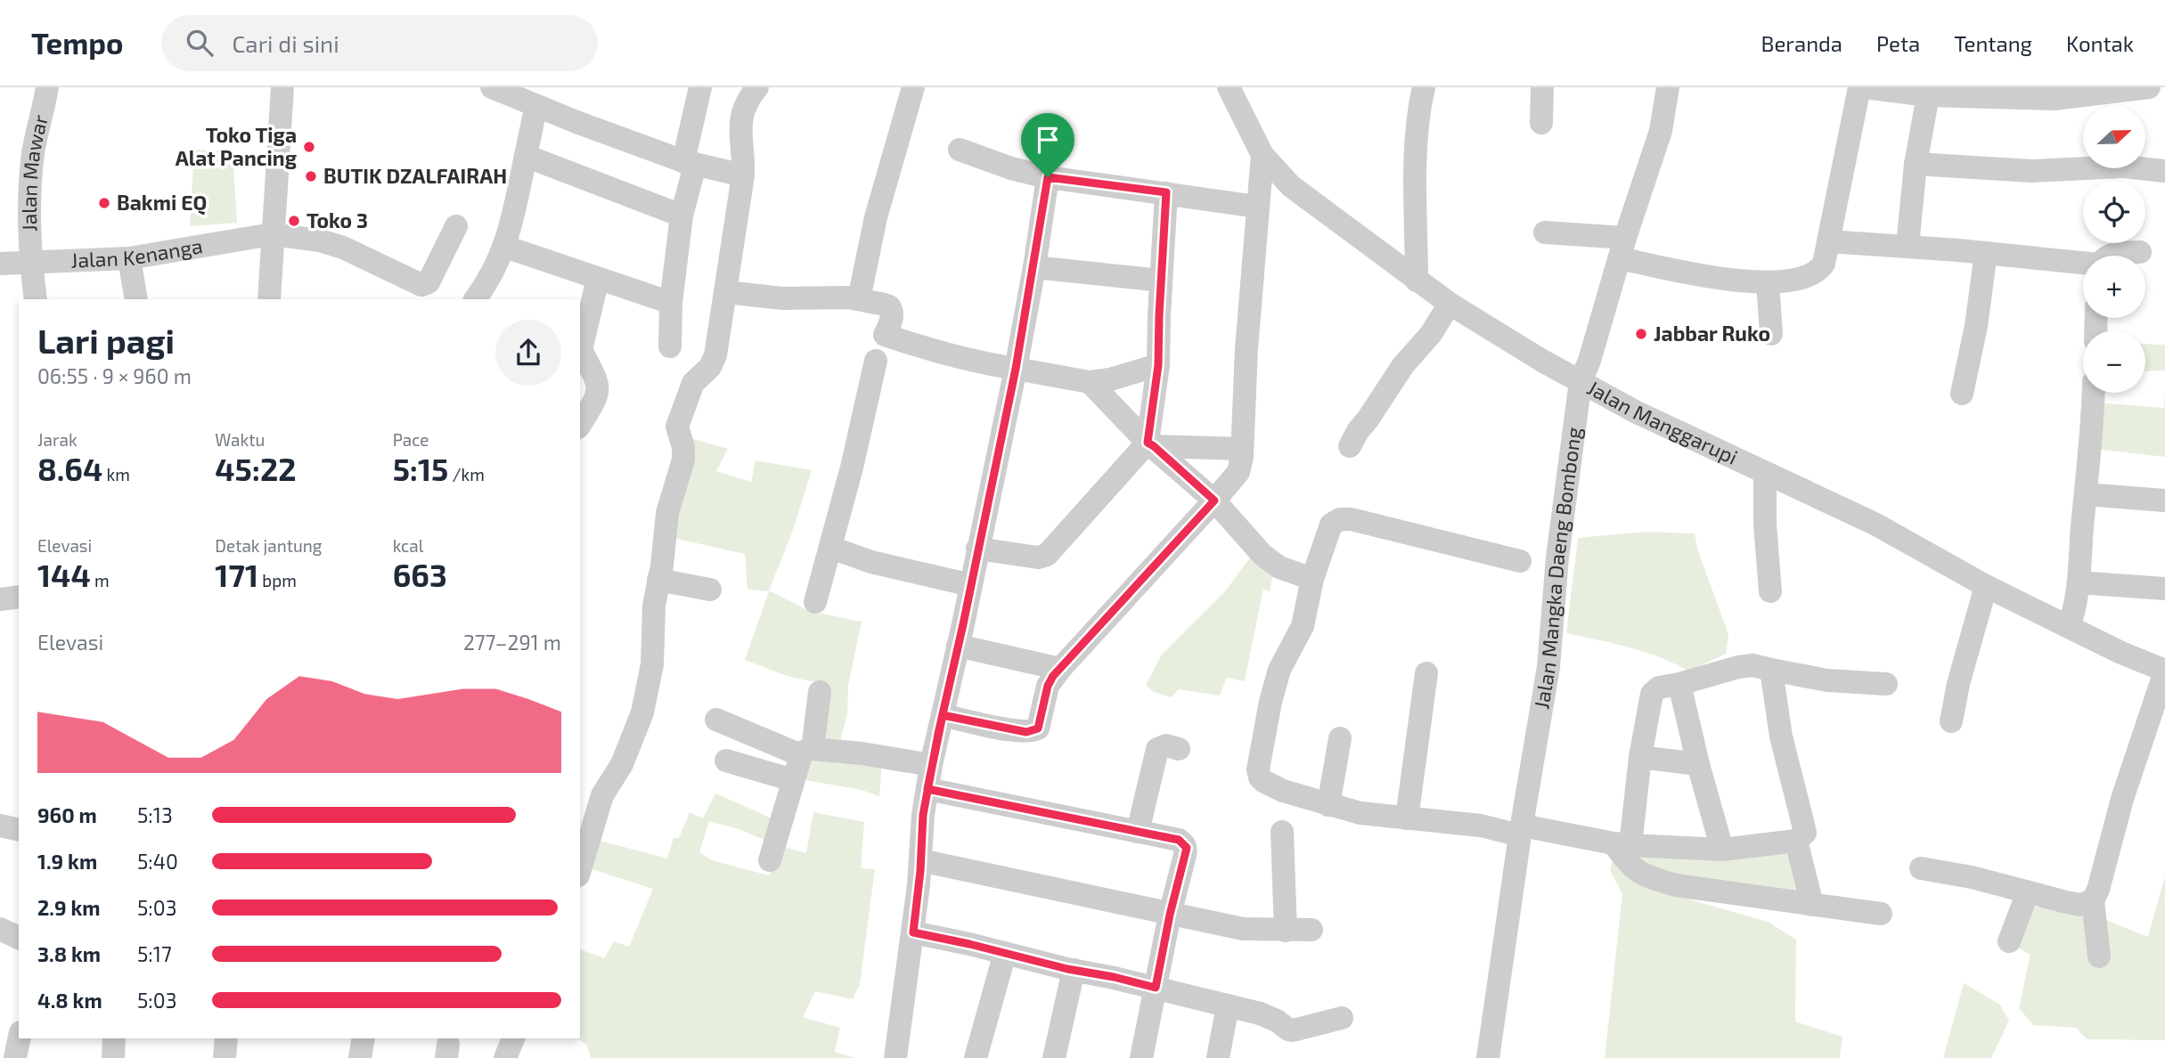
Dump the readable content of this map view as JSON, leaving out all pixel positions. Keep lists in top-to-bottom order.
{
  "streets": {
    "street": [
      "Jalan Mawar",
      "Jalan Kenanga",
      "Jalan Manggarupi",
      "Jalan Mangka Daeng Bombong"
    ]
  },
  "crossings": [
    ["Jalan Mawar", "Jalan Kenanga"],
    ["Jalan Manggarupi", "Jalan Mangka Daeng Bombong"]
  ],
  "places": [
    "Toko Tiga Alat Pancing",
    "BUTIK DZALFAIRAH",
    "Bakmi EQ",
    "Toko 3",
    "Jabbar Ruko"
  ],
  "north": "right",
  "page": {
    "header": "Tempo",
    "search": "Cari di sini",
    "nav": [
      "Beranda",
      "Peta",
      "Tentang",
      "Kontak"
    ],
    "map_buttons": ["+", "−"],
    "heading": ["Lari pagi", "06:55 · 9 × 960 m"],
    "stats": [
      ["Jarak", "8.64 km"],
      ["Waktu", "45:22"],
      ["Pace", "5:15 /km"],
      ["Elevasi", "144 m"],
      ["Detak jantung", "171 bpm"],
      ["kcal", "663"]
    ],
    "chart": ["Elevasi", "277–291 m"],
    "list": [
      {
        "name": "960 m",
        "note": "5:13"
      },
      {
        "name": "1.9 km",
        "note": "5:40"
      },
      {
        "name": "2.9 km",
        "note": "5:03"
      },
      {
        "name": "3.8 km",
        "note": "5:17"
      },
      {
        "name": "4.8 km",
        "note": "5:03"
      }
    ]
  }
}
